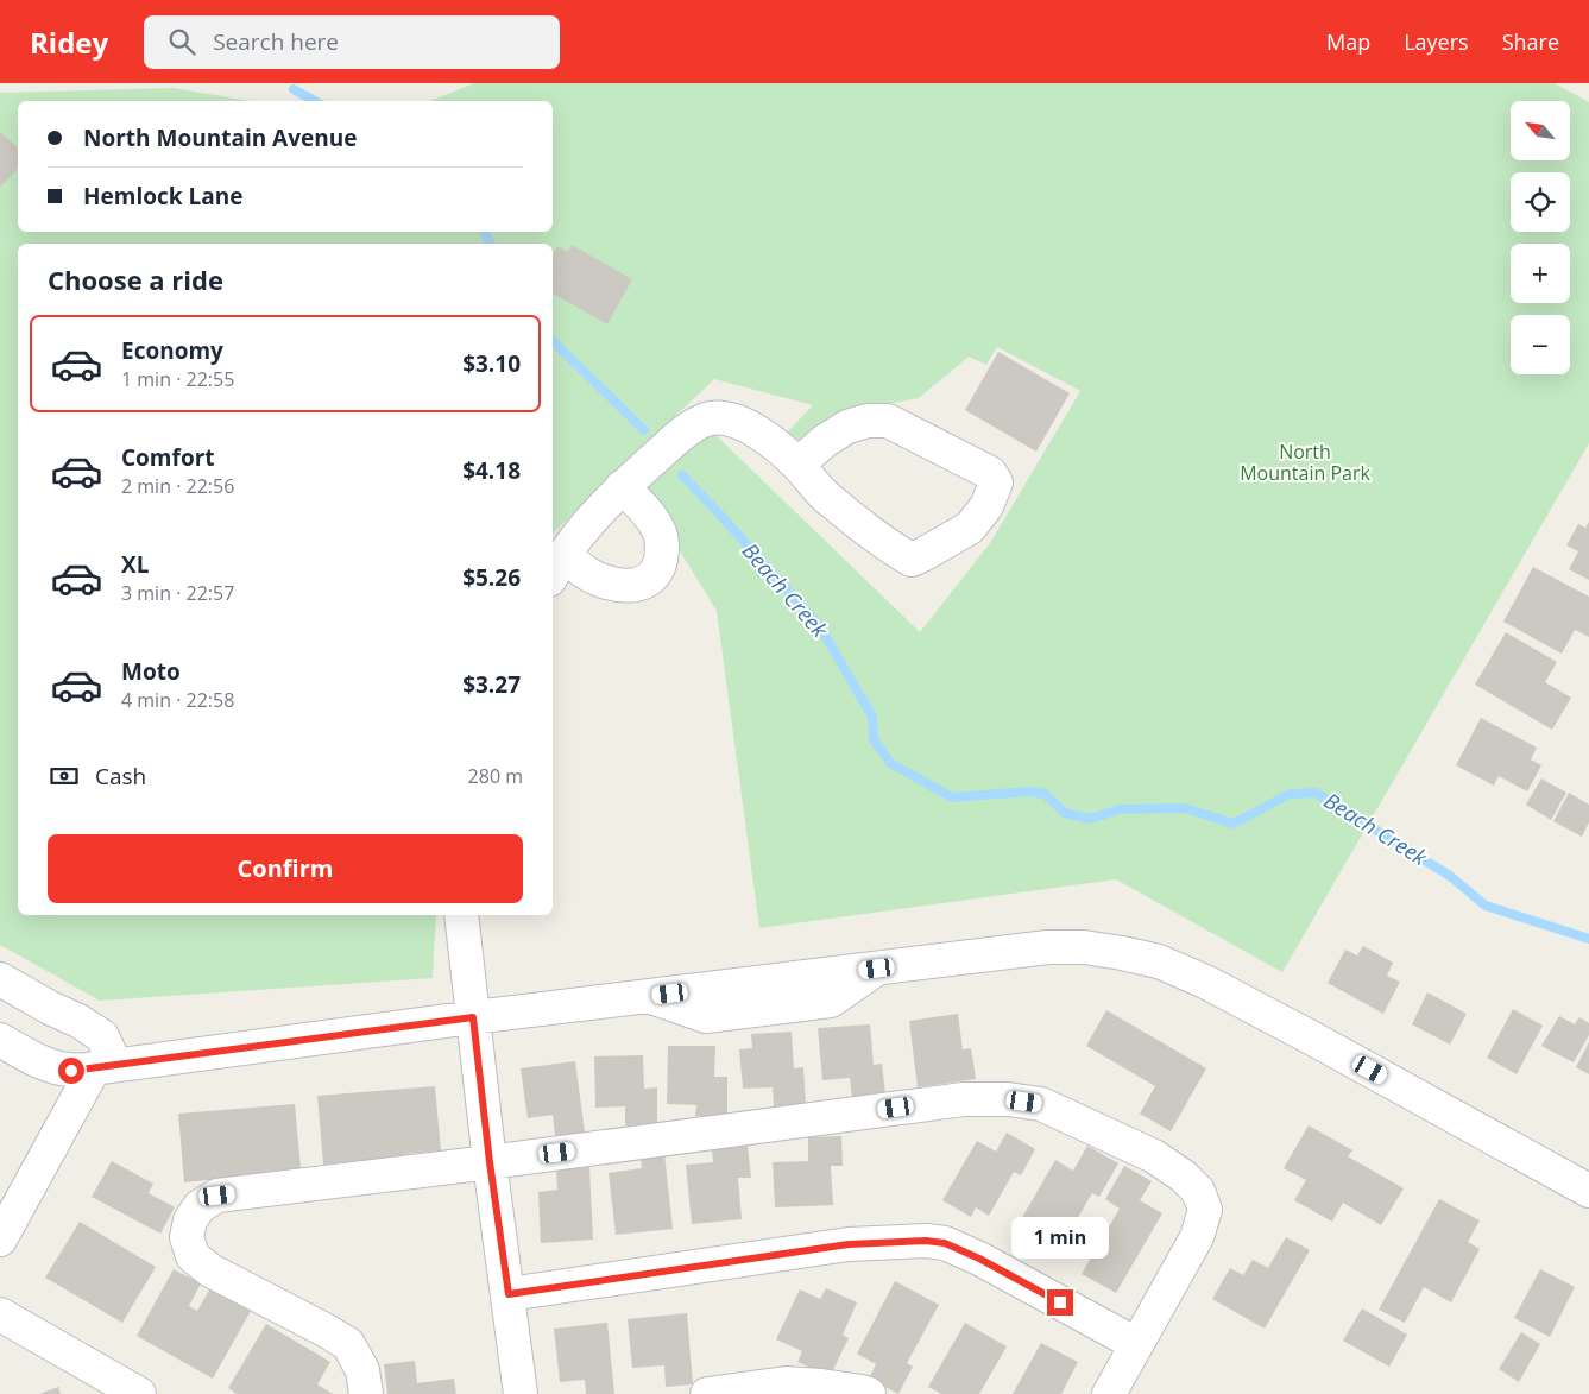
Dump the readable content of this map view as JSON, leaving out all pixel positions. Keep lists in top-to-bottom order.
{
  "water": ["Beach Creek"],
  "parks": ["North Mountain Park"],
  "north": "top left",
  "page": {
    "header": "Ridey",
    "search": "Search here",
    "nav": ["Map", "Layers", "Share"],
    "map_buttons": ["+", "−"],
    "banner": ["North Mountain Avenue", "Hemlock Lane"],
    "heading": "Choose a ride",
    "list": [
      {
        "name": "Economy",
        "note": "1 min · 22:55",
        "value": "$3.10"
      },
      {
        "name": "Comfort",
        "note": "2 min · 22:56",
        "value": "$4.18"
      },
      {
        "name": "XL",
        "note": "3 min · 22:57",
        "value": "$5.26"
      },
      {
        "name": "Moto",
        "note": "4 min · 22:58",
        "value": "$3.27"
      }
    ],
    "pay": ["Cash", "280 m"],
    "buttons": "Confirm",
    "bubble": "1 min"
  }
}
